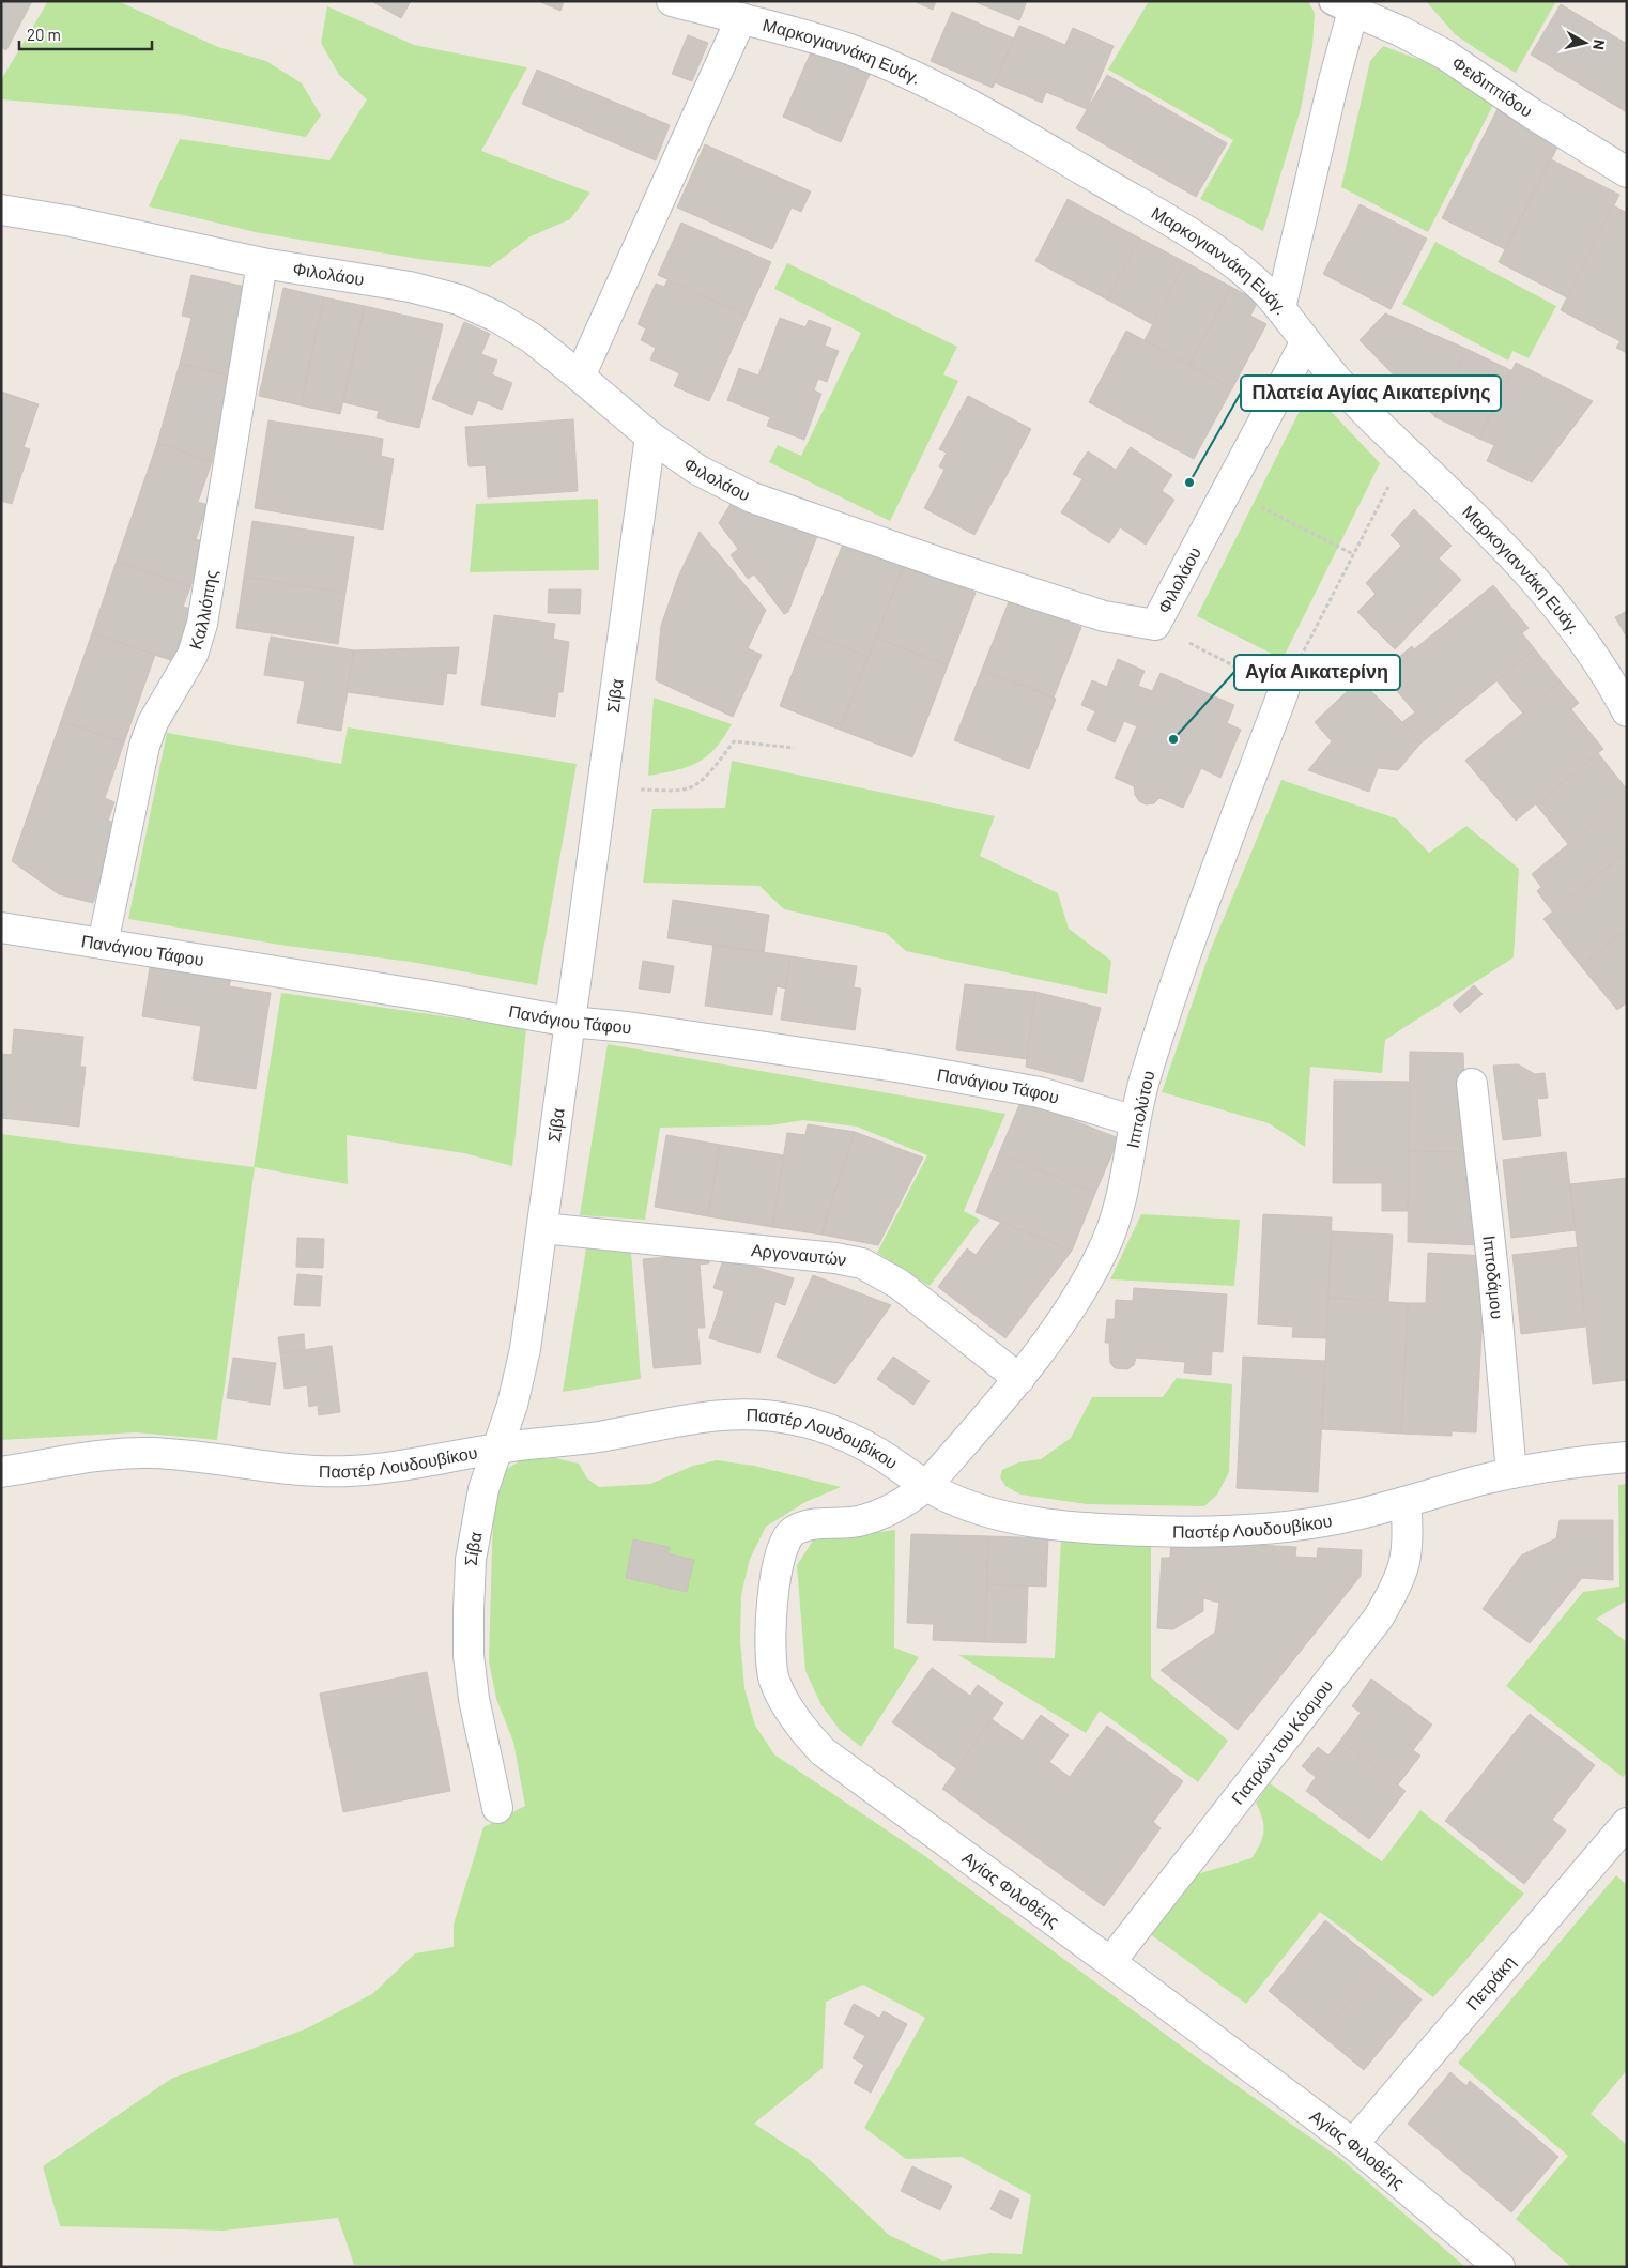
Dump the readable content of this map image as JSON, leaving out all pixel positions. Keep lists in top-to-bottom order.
{
  "streets": {
    "street": [
      "Μαρκογιαννάκη Ευάγ.",
      "Φειδιππίδου",
      "Φιλολάου",
      "Καλλιόπης",
      "Σίβα",
      "Πανάγιου Τάφου",
      "Ιππολύτου",
      "Αργοναυτών",
      "Ιπποδάμου",
      "Παστέρ Λουδουβίκου",
      "Γιατρών του Κόσμου",
      "Αγίας Φιλοθέης",
      "Πετράκη"
    ]
  },
  "crossings": [
    ["Μαρκογιαννάκη Ευάγ.", "Φιλολάου"],
    ["Φιλολάου", "Καλλιόπης"],
    ["Φιλολάου", "Σίβα"],
    ["Καλλιόπης", "Πανάγιου Τάφου"],
    ["Σίβα", "Πανάγιου Τάφου"],
    ["Σίβα", "Αργοναυτών"],
    ["Σίβα", "Παστέρ Λουδουβίκου"],
    ["Πανάγιου Τάφου", "Ιππολύτου"],
    ["Ιππολύτου", "Αργοναυτών"],
    ["Ιππολύτου", "Παστέρ Λουδουβίκου"],
    ["Ιππολύτου", "Αγίας Φιλοθέης"],
    ["Ιπποδάμου", "Παστέρ Λουδουβίκου"],
    ["Παστέρ Λουδουβίκου", "Γιατρών του Κόσμου"],
    ["Παστέρ Λουδουβίκου", "Αγίας Φιλοθέης"],
    ["Γιατρών του Κόσμου", "Αγίας Φιλοθέης"],
    ["Αγίας Φιλοθέης", "Πετράκη"]
  ],
  "places": ["Πλατεία Αγίας Αικατερίνης", "Αγία Αικατερίνη"],
  "scale_bar": "20 m",
  "north": "right"
}
